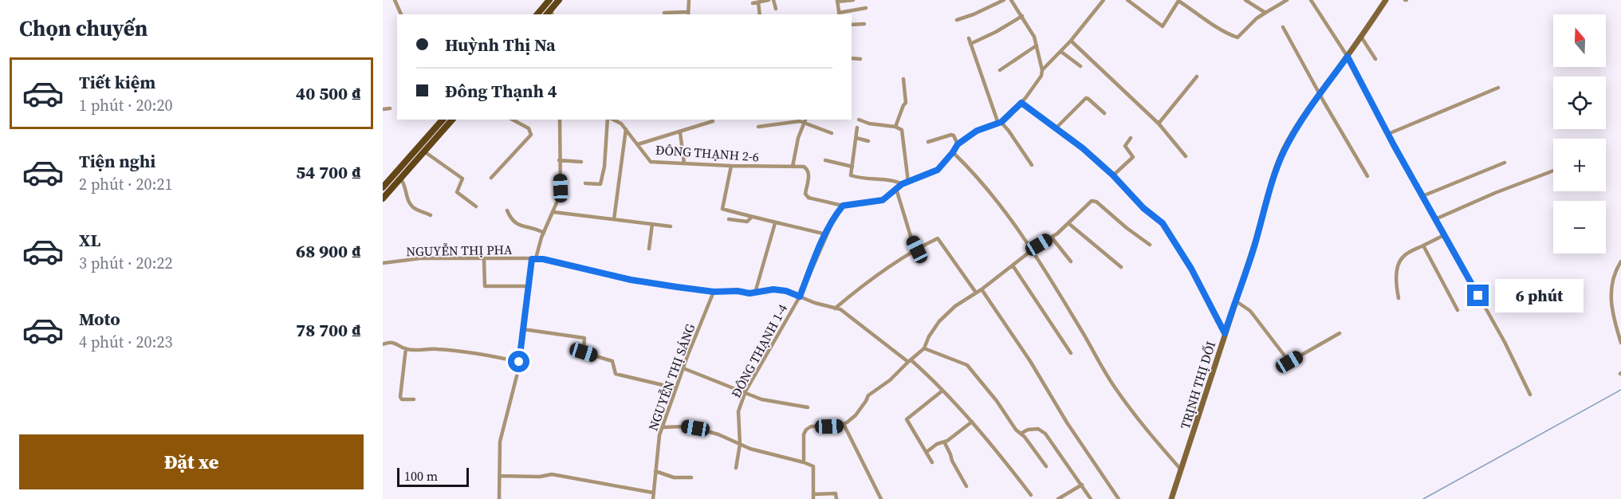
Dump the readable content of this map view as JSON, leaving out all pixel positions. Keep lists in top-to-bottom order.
{
  "streets": {
    "main road": ["TRỊNH THỊ DỐI"],
    "street": [
      "ĐÔNG THẠNH 2-6",
      "NGUYỄN THỊ PHA",
      "ĐÔNG THẠNH 1-4",
      "NGUYỄN THỊ SÁNG"
    ]
  },
  "crossings": [
    ["NGUYỄN THỊ PHA", "ĐÔNG THẠNH 1-4"],
    ["NGUYỄN THỊ PHA", "NGUYỄN THỊ SÁNG"]
  ],
  "scale_bar": "100 m",
  "north": "top",
  "page": {
    "heading": "Chọn chuyến",
    "map_buttons": ["+", "−"],
    "banner": ["Huỳnh Thị Na", "Đông Thạnh 4"],
    "list": [
      {
        "name": "Tiết kiệm",
        "note": "1 phút · 20:20",
        "value": "40 500 ₫"
      },
      {
        "name": "Tiện nghi",
        "note": "2 phút · 20:21",
        "value": "54 700 ₫"
      },
      {
        "name": "XL",
        "note": "3 phút · 20:22",
        "value": "68 900 ₫"
      },
      {
        "name": "Moto",
        "note": "4 phút · 20:23",
        "value": "78 700 ₫"
      }
    ],
    "bubble": "6 phút",
    "buttons": "Đặt xe",
    "scale": "100 m"
  }
}
